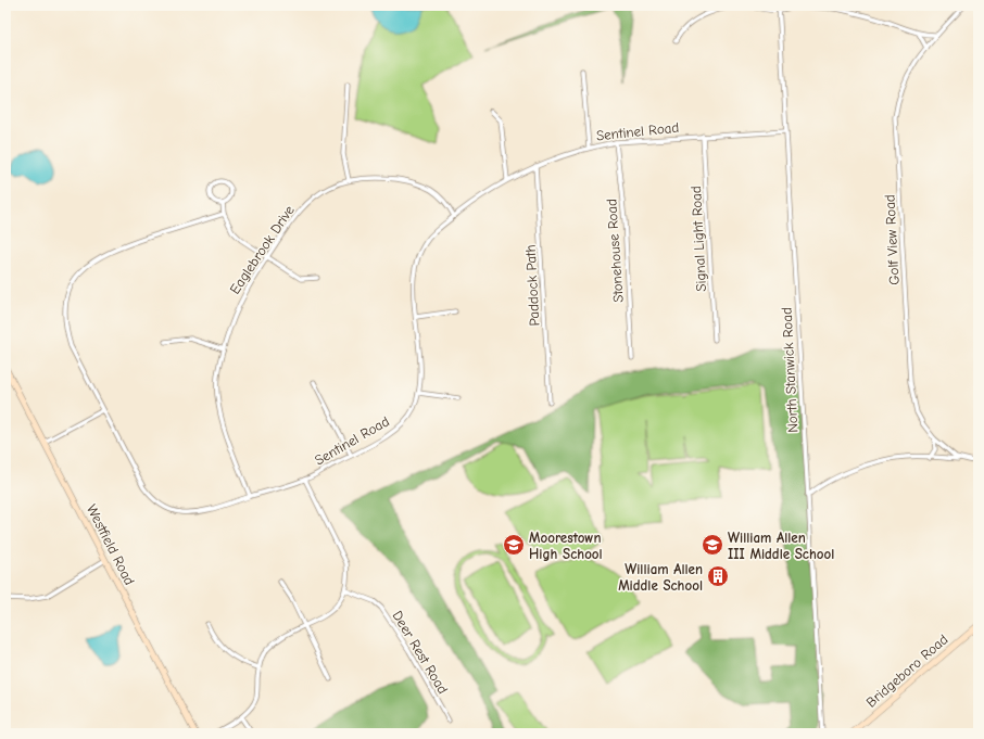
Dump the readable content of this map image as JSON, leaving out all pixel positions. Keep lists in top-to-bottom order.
{
  "streets": {
    "street": [
      "Sentinel Road",
      "Signal Light Road",
      "Golf View Road",
      "Eaglebrook Drive",
      "Stonehouse Road",
      "Paddock Path",
      "North Stanwick Road",
      "Westfield Road",
      "Deer Rest Road",
      "Bridgeboro Road"
    ]
  },
  "crossings": [
    ["Sentinel Road", "Signal Light Road"],
    ["Sentinel Road", "Eaglebrook Drive"],
    ["Sentinel Road", "Stonehouse Road"],
    ["Sentinel Road", "Paddock Path"],
    ["Sentinel Road", "North Stanwick Road"]
  ],
  "places": {
    "school or university": ["Moorestown High School", "William Allen III Middle School"],
    "building": ["William Allen Middle School"]
  }
}
